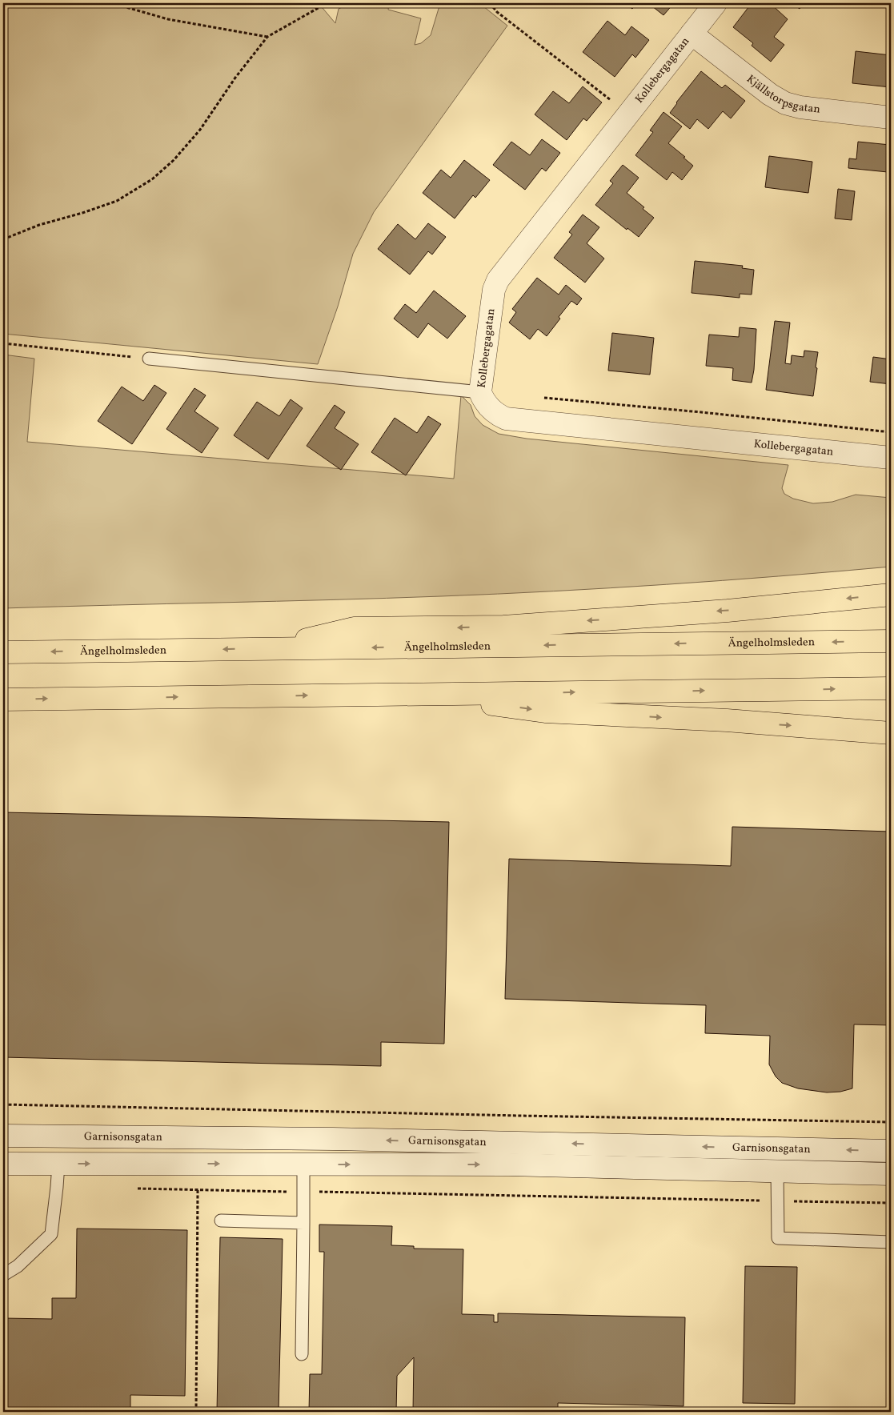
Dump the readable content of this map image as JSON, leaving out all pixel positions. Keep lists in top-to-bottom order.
{
  "streets": {
    "highway": ["Ängelholmsleden"],
    "street": ["Kollebergagatan", "Kjällstorpsgatan", "Garnisonsgatan"]
  },
  "crossings": [
    ["Kollebergagatan", "Kjällstorpsgatan"]
  ]
}
